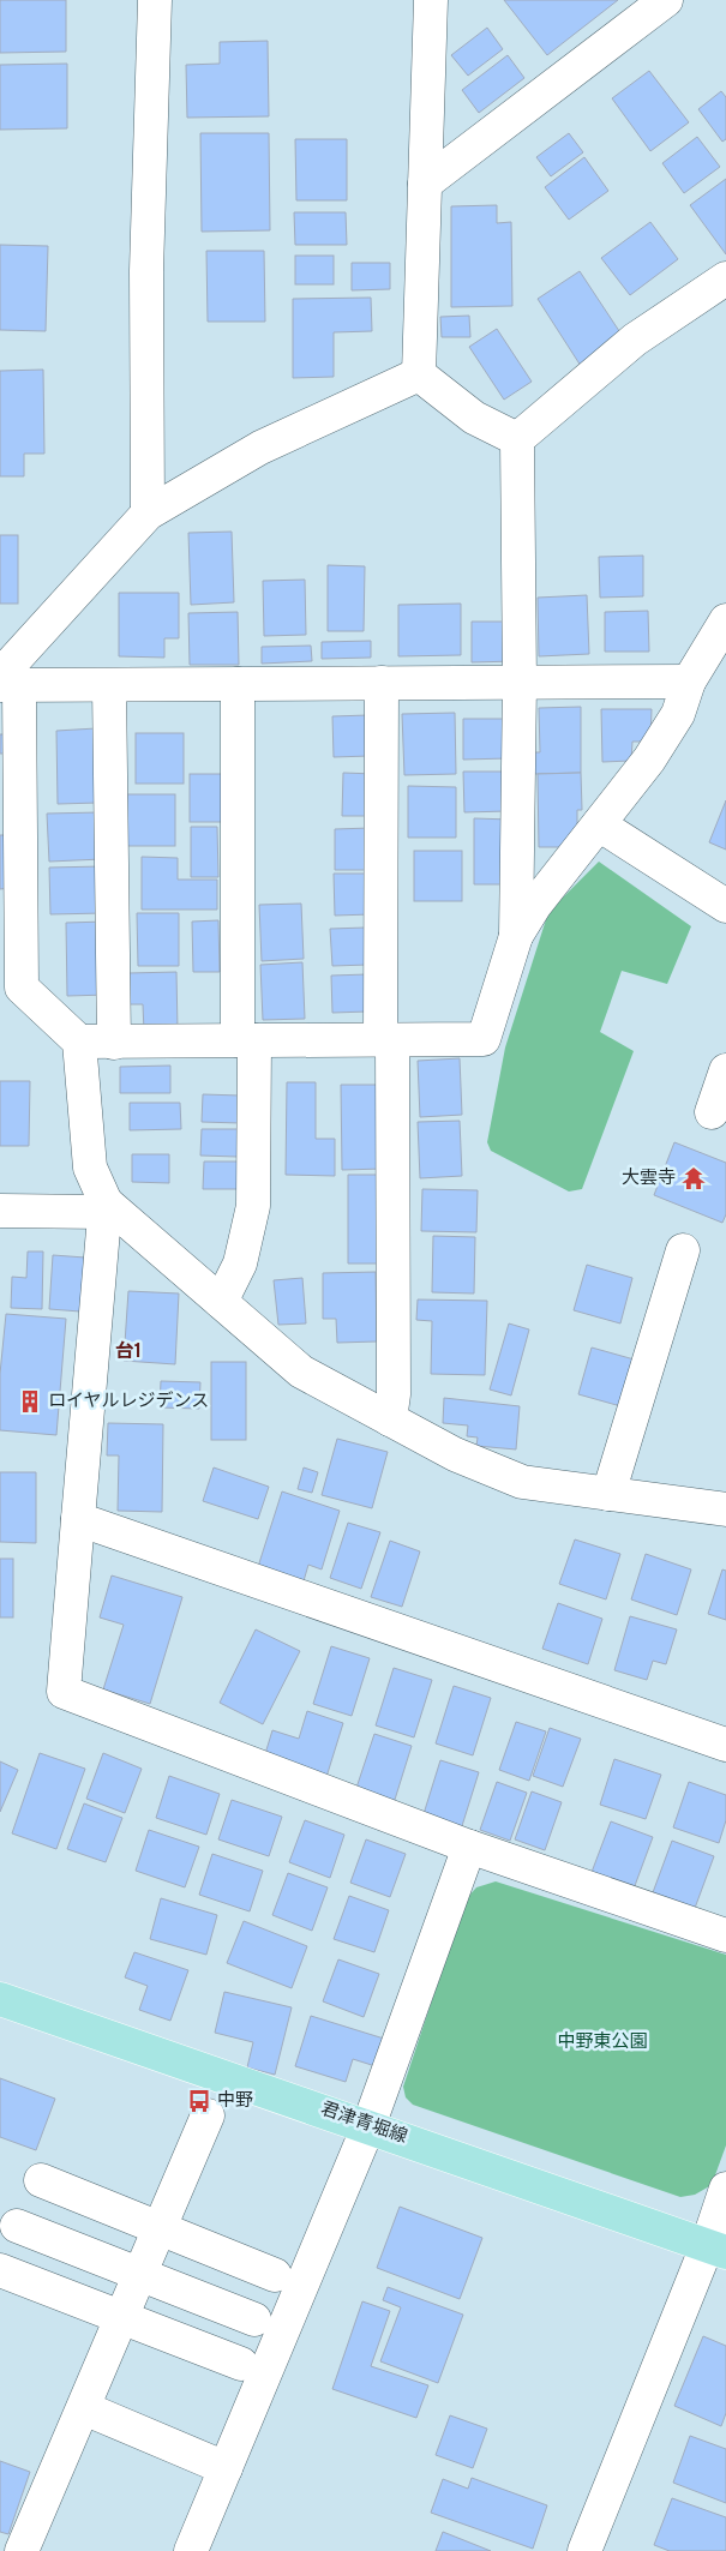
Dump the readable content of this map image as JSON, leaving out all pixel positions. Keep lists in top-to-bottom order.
{
  "streets": {
    "main road": ["君津青堀線"]
  },
  "districts": ["台1"],
  "parks": ["中野東公園"],
  "places": {
    "temple": ["大雲寺"],
    "building": ["ロイヤルレジデンス"],
    "bus stop": ["中野"]
  }
}
